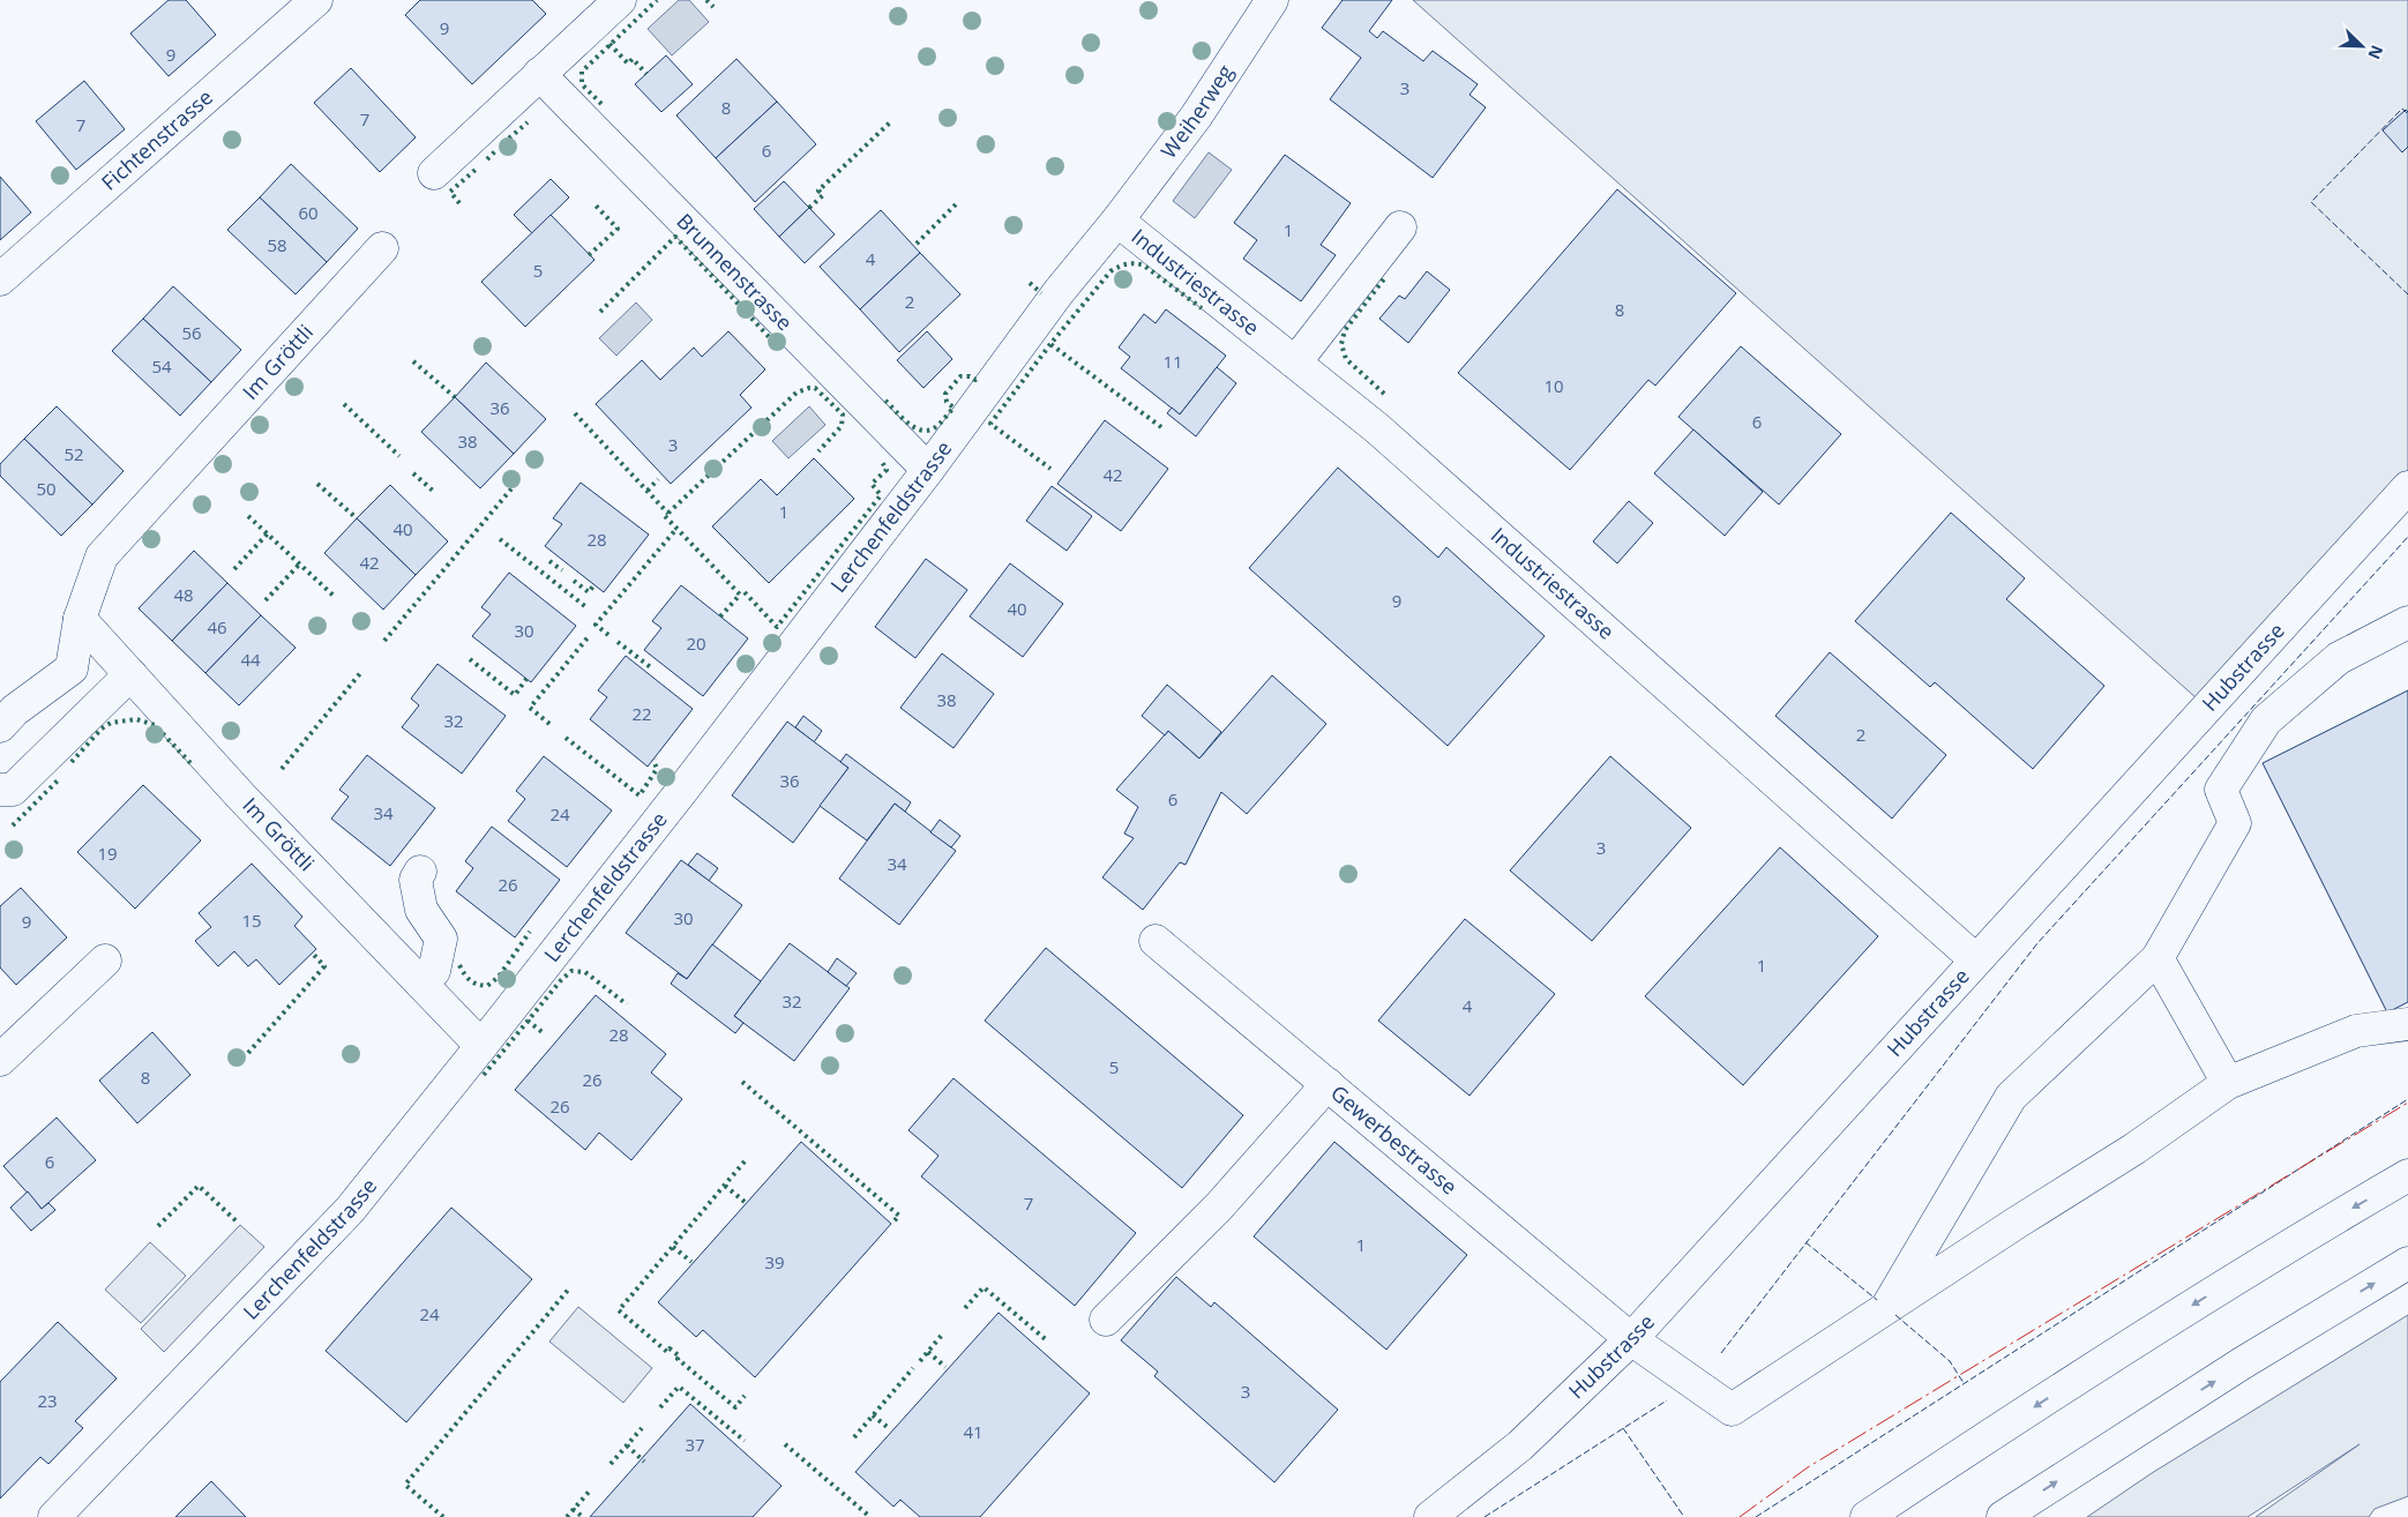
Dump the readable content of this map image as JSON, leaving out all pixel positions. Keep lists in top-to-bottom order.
{
  "streets": {
    "main road": [
      "Weiherweg",
      "Fichtenstrasse",
      "Brunnenstrasse",
      "Industriestrasse",
      "Im Gröttli",
      "Lerchenfeldstrasse",
      "Hubstrasse",
      "Gewerbestrasse"
    ]
  },
  "crossings": [
    ["Weiherweg", "Industriestrasse"],
    ["Weiherweg", "Lerchenfeldstrasse"],
    ["Brunnenstrasse", "Lerchenfeldstrasse"],
    ["Industriestrasse", "Lerchenfeldstrasse"],
    ["Industriestrasse", "Hubstrasse"],
    ["Im Gröttli", "Lerchenfeldstrasse"],
    ["Hubstrasse", "Gewerbestrasse"]
  ],
  "house_numbers": [
    "9",
    "9",
    "3",
    "8",
    "7",
    "7",
    "6",
    "60",
    "1",
    "58",
    "4",
    "5",
    "2",
    "8",
    "56",
    "11",
    "54",
    "10",
    "36",
    "6",
    "38",
    "3",
    "52",
    "42",
    "50",
    "1",
    "40",
    "28",
    "42",
    "48",
    "9",
    "40",
    "46",
    "30",
    "20",
    "44",
    "38",
    "22",
    "32",
    "2",
    "36",
    "6",
    "34",
    "24",
    "3",
    "19",
    "34",
    "26",
    "30",
    "15",
    "9",
    "1",
    "32",
    "4",
    "28",
    "5",
    "8",
    "26",
    "26",
    "6",
    "7",
    "1",
    "39",
    "24",
    "3",
    "23",
    "41",
    "37"
  ],
  "north": "bottom right"
}
